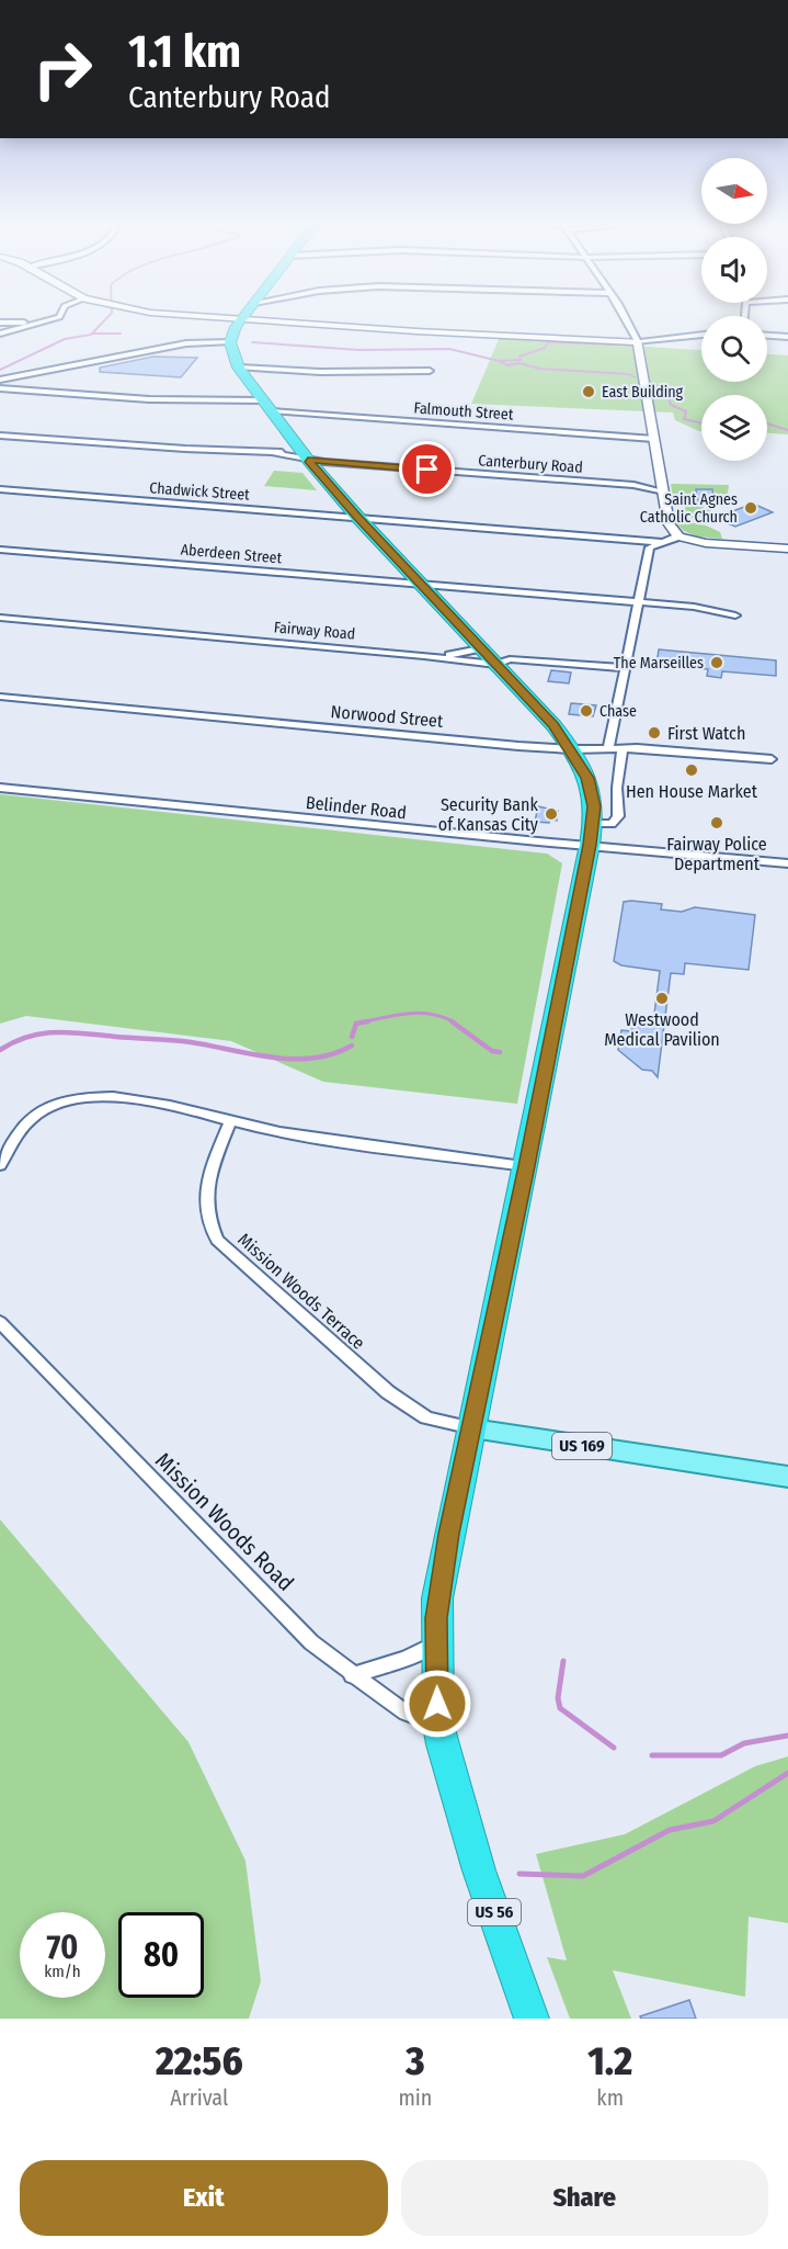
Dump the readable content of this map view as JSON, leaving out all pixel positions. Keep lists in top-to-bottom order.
{
  "streets": {
    "highway": ["US 56"],
    "main road": ["US 169"],
    "street": [
      "Falmouth Street",
      "Canterbury Road",
      "Chadwick Street",
      "Aberdeen Street",
      "Fairway Road",
      "Norwood Street",
      "Belinder Road",
      "Mission Woods Terrace",
      "Mission Woods Road"
    ]
  },
  "crossings": [
    ["Falmouth Street", "US 56"],
    ["Canterbury Road", "US 56"],
    ["Chadwick Street", "US 56"],
    ["Aberdeen Street", "US 56"],
    ["Fairway Road", "US 56"],
    ["Norwood Street", "US 56"],
    ["Belinder Road", "US 56"],
    ["Mission Woods Terrace", "US 169"],
    ["Mission Woods Terrace", "US 56"],
    ["US 169", "US 56"],
    ["Mission Woods Road", "US 56"]
  ],
  "places": [
    "East Building",
    "Saint Agnes Catholic Church",
    "The Marseilles",
    "Chase",
    "First Watch",
    "Hen House Market",
    "Security Bank of Kansas City",
    "Fairway Police Department",
    "Westwood Medical Pavilion"
  ],
  "north": "right",
  "page": {
    "turn": ["1.1 km", "Canterbury Road"],
    "speed": "70 km/h",
    "limit": "80",
    "eta": [
      "22:56",
      "Arrival",
      "3",
      "min",
      "1.2",
      "km"
    ],
    "buttons": ["Exit", "Share"]
  }
}
